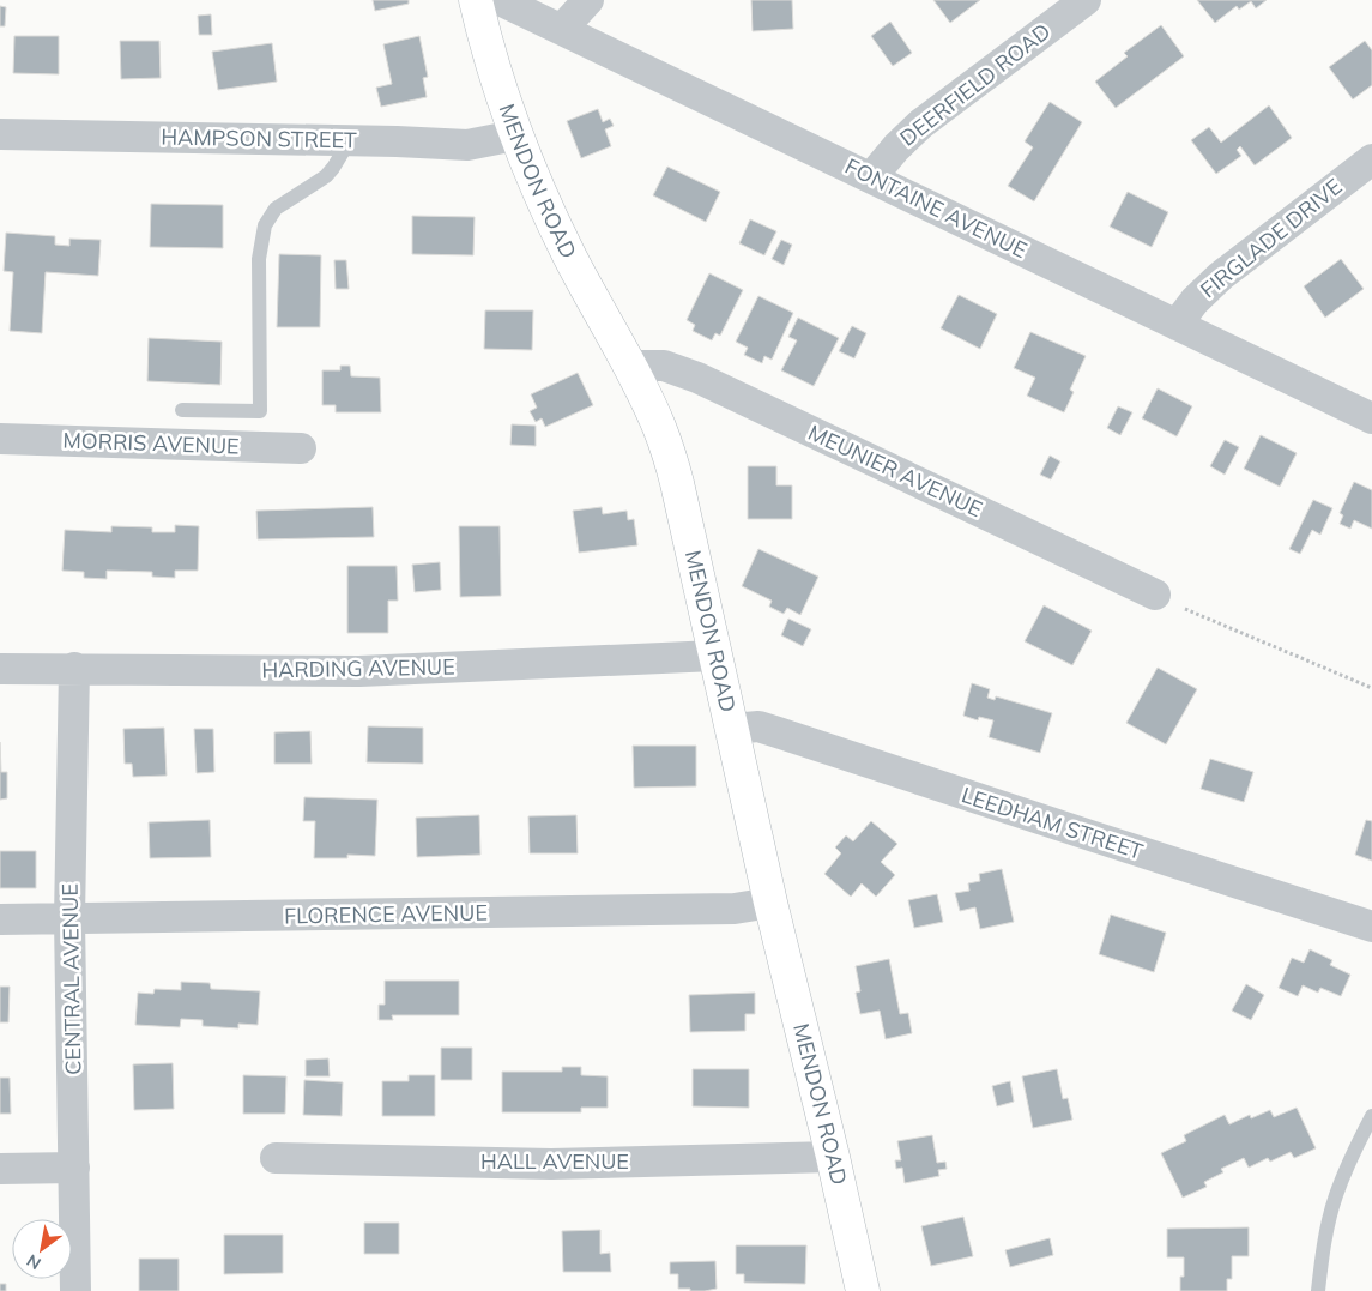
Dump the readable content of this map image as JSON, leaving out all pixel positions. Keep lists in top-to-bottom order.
{
  "streets": {
    "street": [
      "DEERFIELD ROAD",
      "HAMPSON STREET",
      "MENDON ROAD",
      "FONTAINE AVENUE",
      "FIRGLADE DRIVE",
      "MORRIS AVENUE",
      "MEUNIER AVENUE",
      "HARDING AVENUE",
      "LEEDHAM STREET",
      "FLORENCE AVENUE",
      "CENTRAL AVENUE",
      "HALL AVENUE"
    ]
  },
  "crossings": [
    ["DEERFIELD ROAD", "FONTAINE AVENUE"],
    ["HAMPSON STREET", "MENDON ROAD"],
    ["MENDON ROAD", "MEUNIER AVENUE"],
    ["MENDON ROAD", "HARDING AVENUE"],
    ["MENDON ROAD", "LEEDHAM STREET"],
    ["MENDON ROAD", "FLORENCE AVENUE"],
    ["MENDON ROAD", "HALL AVENUE"],
    ["FONTAINE AVENUE", "FIRGLADE DRIVE"],
    ["HARDING AVENUE", "CENTRAL AVENUE"],
    ["FLORENCE AVENUE", "CENTRAL AVENUE"]
  ],
  "north": "bottom left"
}
